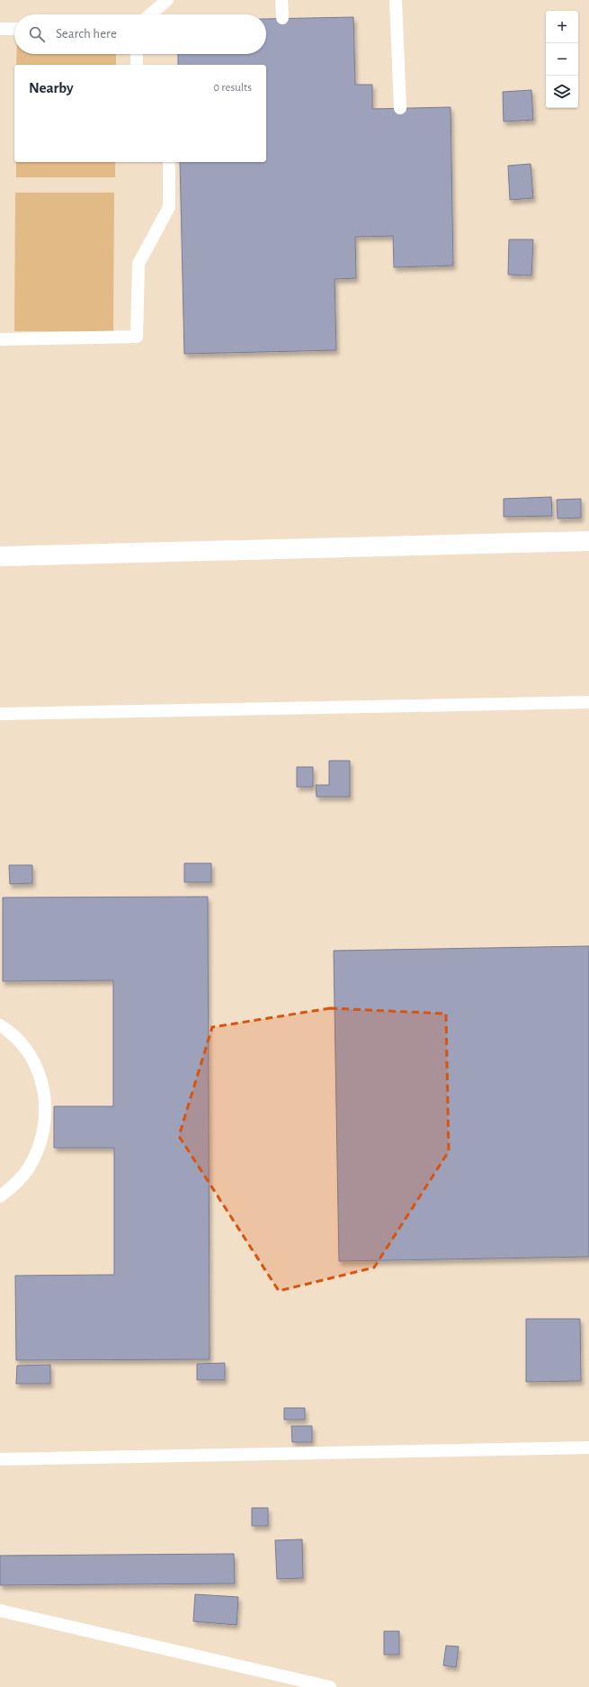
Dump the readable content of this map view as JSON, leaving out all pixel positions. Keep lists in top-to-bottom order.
{
  "page": {
    "map_buttons": ["+", "−"],
    "search": "Search here",
    "heading": ["Nearby", "0 results"]
  }
}
